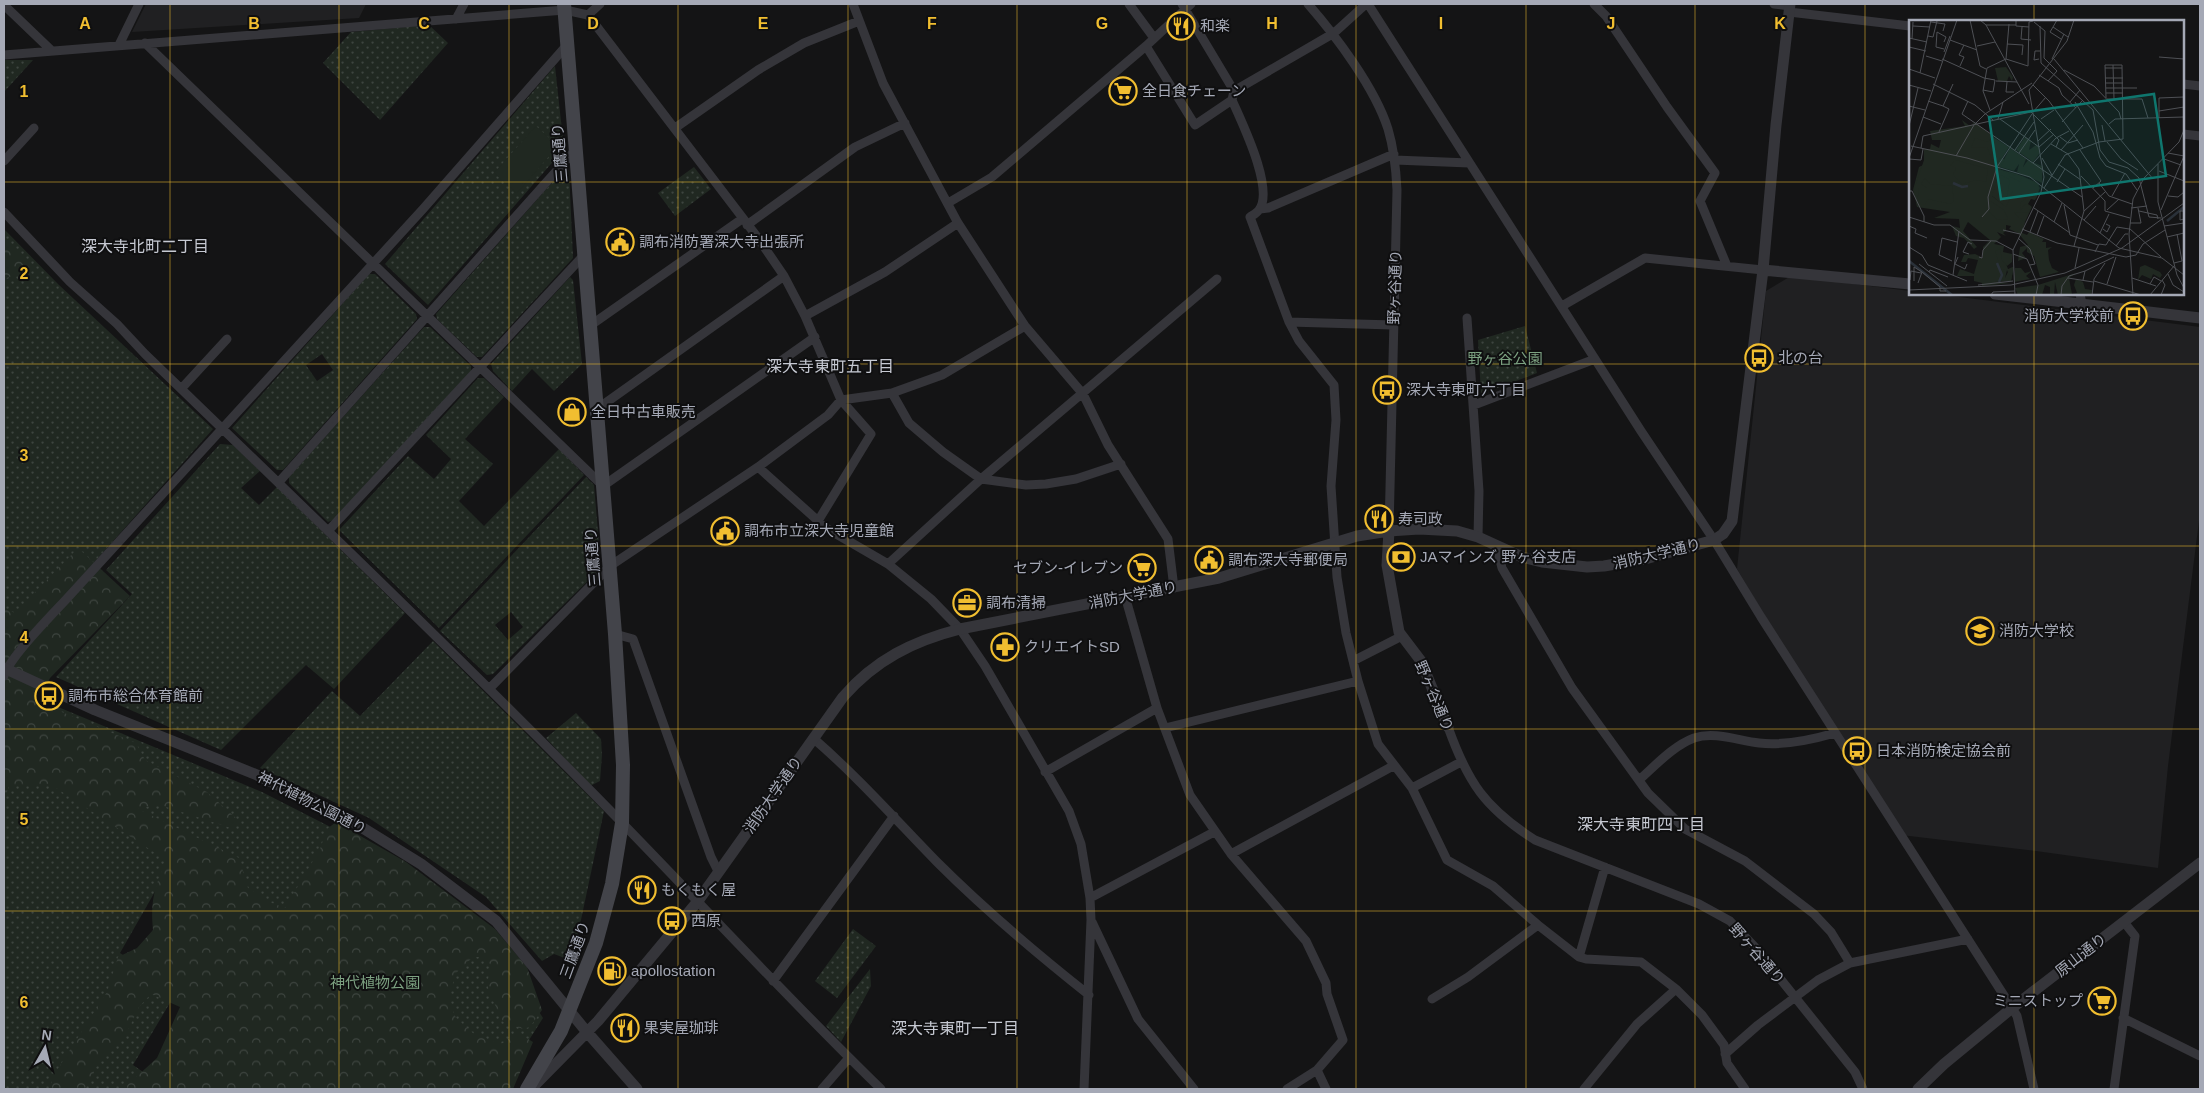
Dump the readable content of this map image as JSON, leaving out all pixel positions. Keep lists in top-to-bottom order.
{
  "streets": {
    "main road": ["三鷹通り"],
    "street": [
      "野ヶ谷通り",
      "消防大学通り",
      "神代植物公園通り",
      "原山通り"
    ]
  },
  "crossings": [
    ["三鷹通り", "神代植物公園通り"],
    ["野ヶ谷通り", "消防大学通り"],
    ["消防大学通り", "神代植物公園通り"]
  ],
  "districts": [
    "深大寺北町二丁目",
    "深大寺東町五丁目",
    "深大寺東町四丁目",
    "深大寺東町一丁目"
  ],
  "parks": ["野ヶ谷公園", "神代植物公園"],
  "places": {
    "restaurant": [
      "和楽",
      "寿司政",
      "もくもく屋",
      "果実屋珈琲"
    ],
    "supermarket": ["全日食チェーン", "セブン-イレブン", "ミニストップ"],
    "public building": ["調布消防署深大寺出張所", "調布市立深大寺児童館", "調布深大寺郵便局"],
    "bus stop": [
      "消防大学校前",
      "北の台",
      "深大寺東町六丁目",
      "調布市総合体育館前",
      "日本消防検定協会前",
      "西原"
    ],
    "shop": ["全日中古車販売"],
    "bank": ["JAマインズ 野ヶ谷支店"],
    "office": ["調布清掃"],
    "school or university": ["消防大学校"],
    "pharmacy": ["クリエイトSD"],
    "fuel station": ["apollostation"]
  },
  "north": "top",
  "grid": {
    "columns": [
      "A",
      "B",
      "C",
      "D",
      "E",
      "F",
      "G",
      "H",
      "I",
      "J",
      "K"
    ],
    "rows": [
      "1",
      "2",
      "3",
      "4",
      "5",
      "6"
    ]
  }
}
